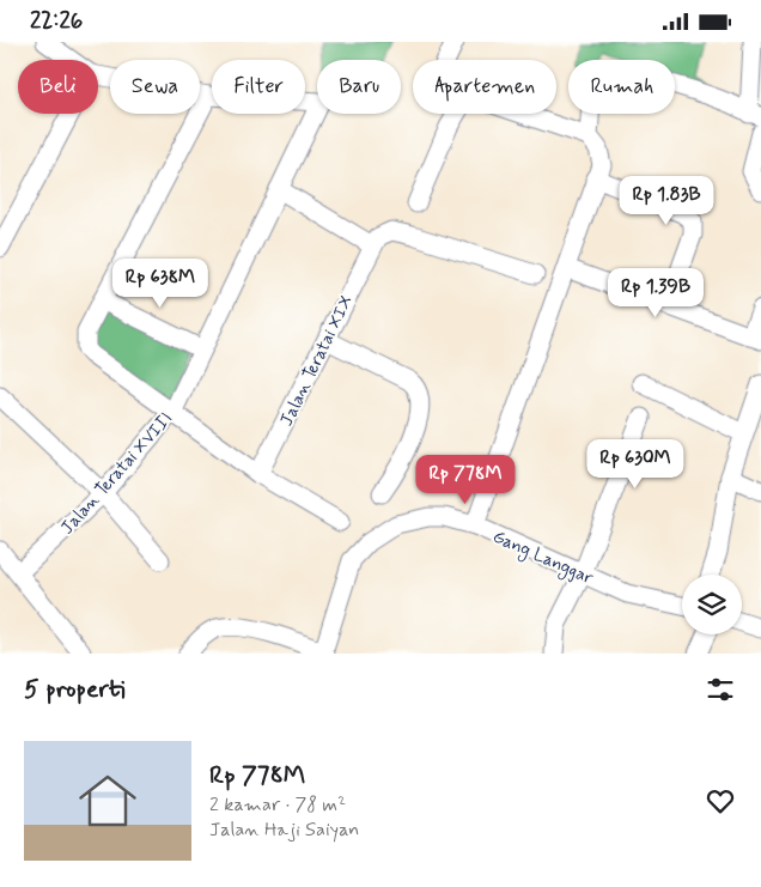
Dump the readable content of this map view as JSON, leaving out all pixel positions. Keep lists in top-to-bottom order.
{
  "streets": {
    "street": ["Jalan Teratai XIX", "Jalan Teratai XVIII", "Gang Langgar"]
  },
  "page": {
    "status": "22:26",
    "chip": [
      "Beli",
      "Sewa",
      "Filter",
      "Baru",
      "Apartemen",
      "Rumah"
    ],
    "price": [
      "Rp 1.83B",
      "Rp 638M",
      "Rp 1.39B",
      "Rp 630M",
      "Rp 778M"
    ],
    "heading": "5 properti",
    "list": [
      {
        "name": "Rp 778M",
        "note": "2 kamar · 78 m² · Jalan Haji Saiyan"
      }
    ]
  }
}
